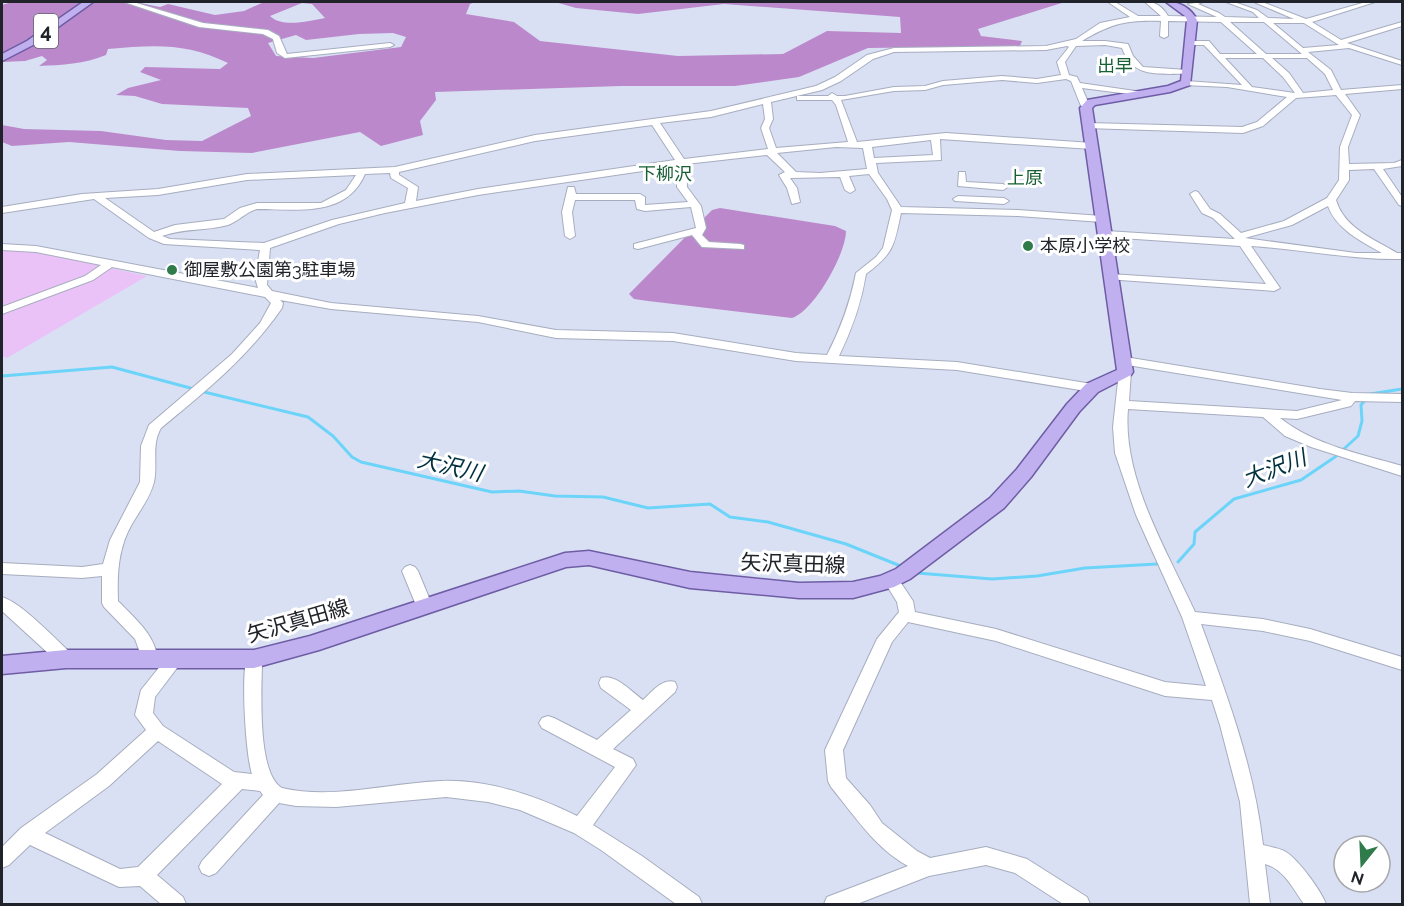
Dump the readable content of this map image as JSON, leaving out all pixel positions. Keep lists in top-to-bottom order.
{
  "streets": {
    "main road": ["4", "矢沢真田線"]
  },
  "districts": ["出早", "下柳沢", "上原"],
  "water": ["大沢川"],
  "places": ["本原小学校", "御屋敷公園第3駐車場"],
  "north": "bottom"
}
